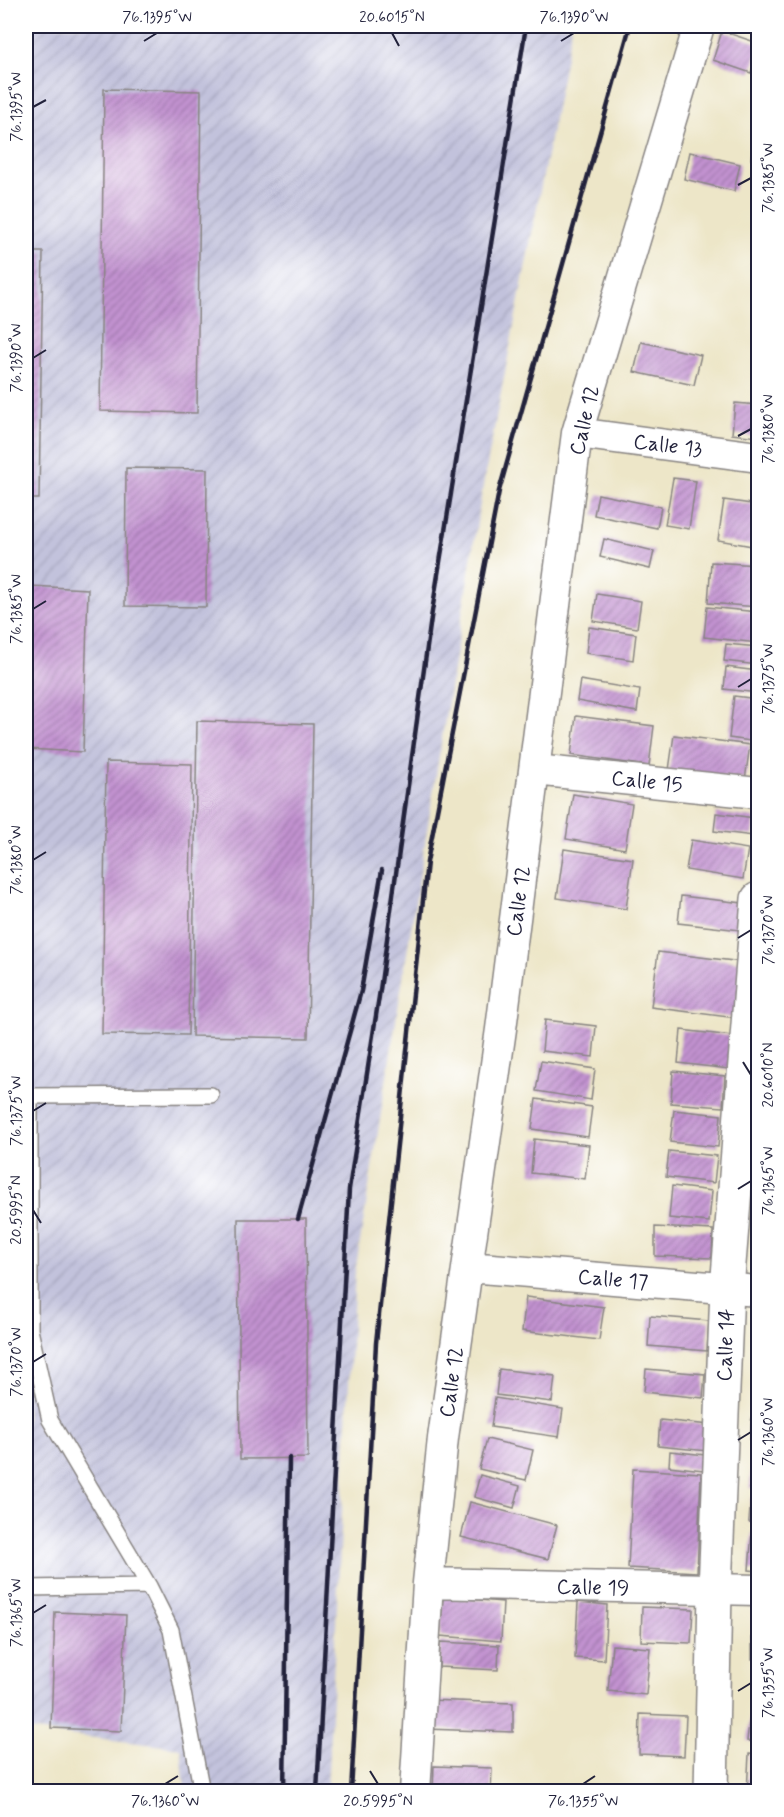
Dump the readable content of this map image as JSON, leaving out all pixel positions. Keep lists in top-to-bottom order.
{
  "streets": {
    "main road": ["Calle 14"],
    "street": [
      "Calle 12",
      "Calle 13",
      "Calle 15",
      "Calle 17",
      "Calle 19"
    ]
  },
  "crossings": [
    ["Calle 12", "Calle 13"],
    ["Calle 12", "Calle 15"],
    ["Calle 12", "Calle 17"],
    ["Calle 12", "Calle 19"],
    ["Calle 17", "Calle 14"],
    ["Calle 14", "Calle 19"]
  ],
  "coordinates": [
    "76.1395°W",
    "20.6015°N",
    "76.1390°W",
    "76.1385°W",
    "76.1380°W",
    "76.1375°W",
    "76.1370°W",
    "20.6010°N",
    "76.1365°W",
    "20.5995°N",
    "76.1360°W",
    "76.1355°W"
  ]
}
